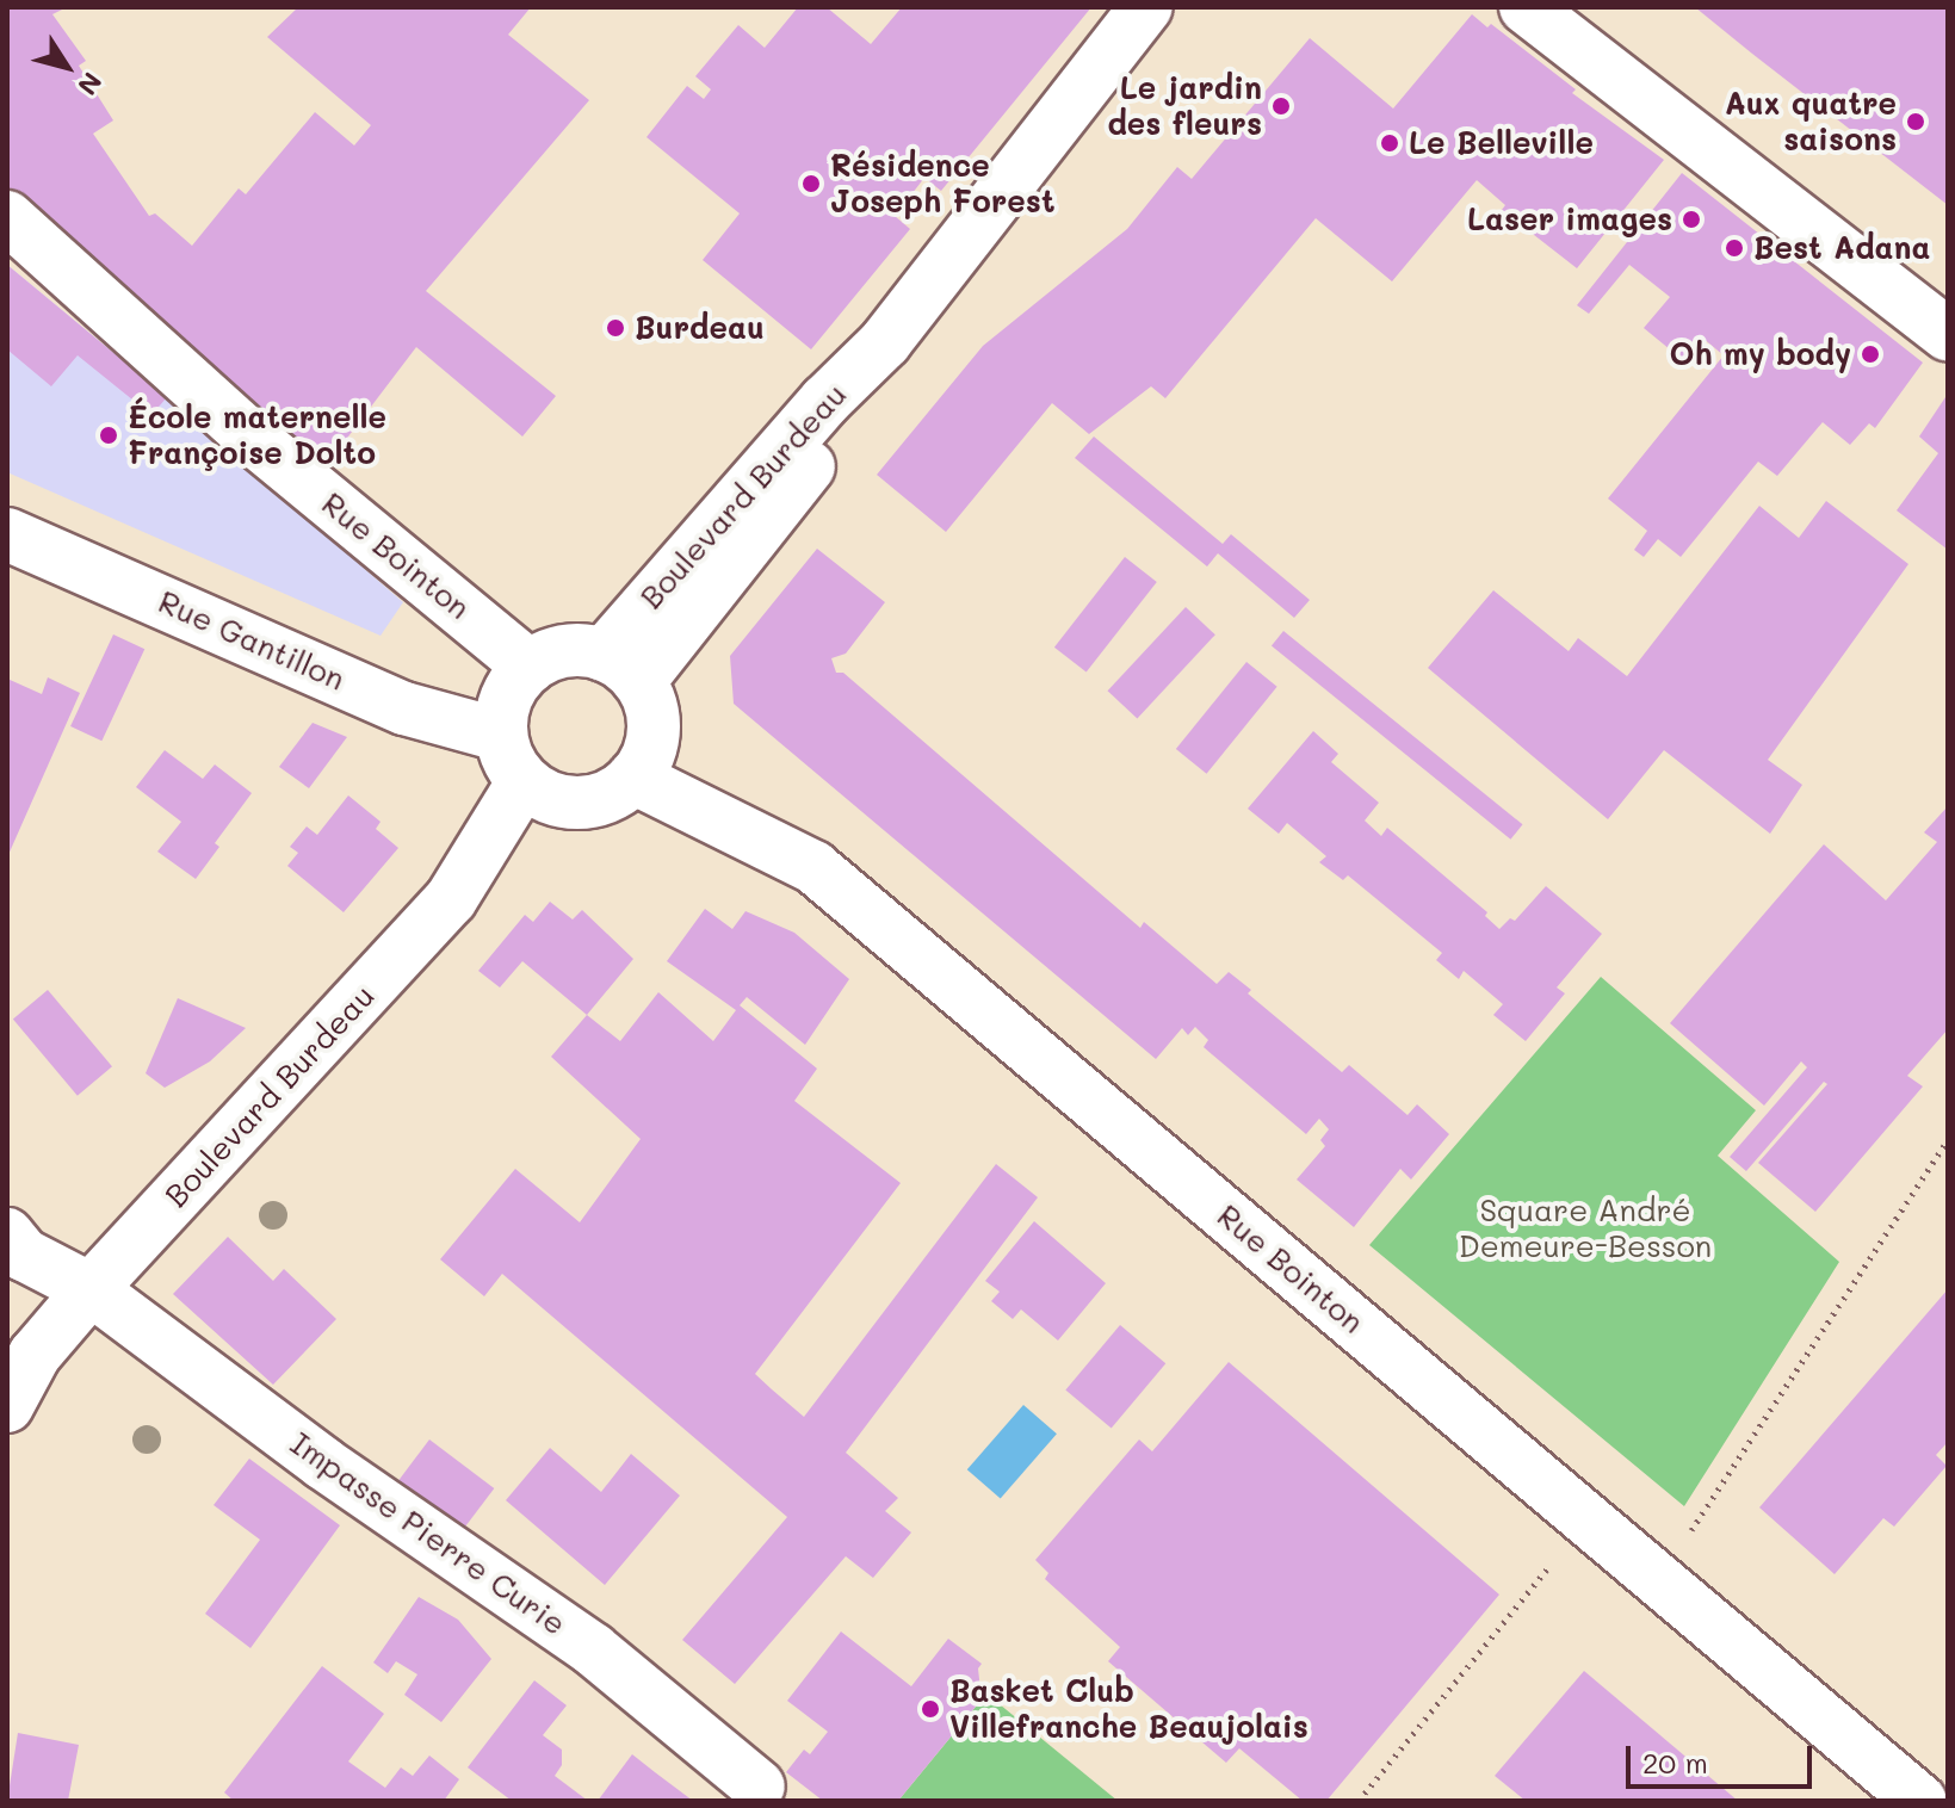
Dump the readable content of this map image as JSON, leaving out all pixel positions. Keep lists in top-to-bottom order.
{
  "streets": {
    "street": [
      "Boulevard Burdeau",
      "Rue Bointon",
      "Rue Gantillon",
      "Impasse Pierre Curie"
    ]
  },
  "crossings": [
    ["Boulevard Burdeau", "Rue Bointon"],
    ["Boulevard Burdeau", "Rue Gantillon"],
    ["Boulevard Burdeau", "Impasse Pierre Curie"],
    ["Rue Bointon", "Rue Gantillon"]
  ],
  "parks": ["Square André Demeure-Besson"],
  "places": [
    "Le jardin des fleurs",
    "Aux quatre saisons",
    "Le Belleville",
    "Résidence Joseph Forest",
    "Laser images",
    "Best Adana",
    "Burdeau",
    "Oh my body",
    "École maternelle Françoise Dolto",
    "Basket Club Villefranche Beaujolais"
  ],
  "scale_bar": "20 m",
  "north": "bottom right"
}
